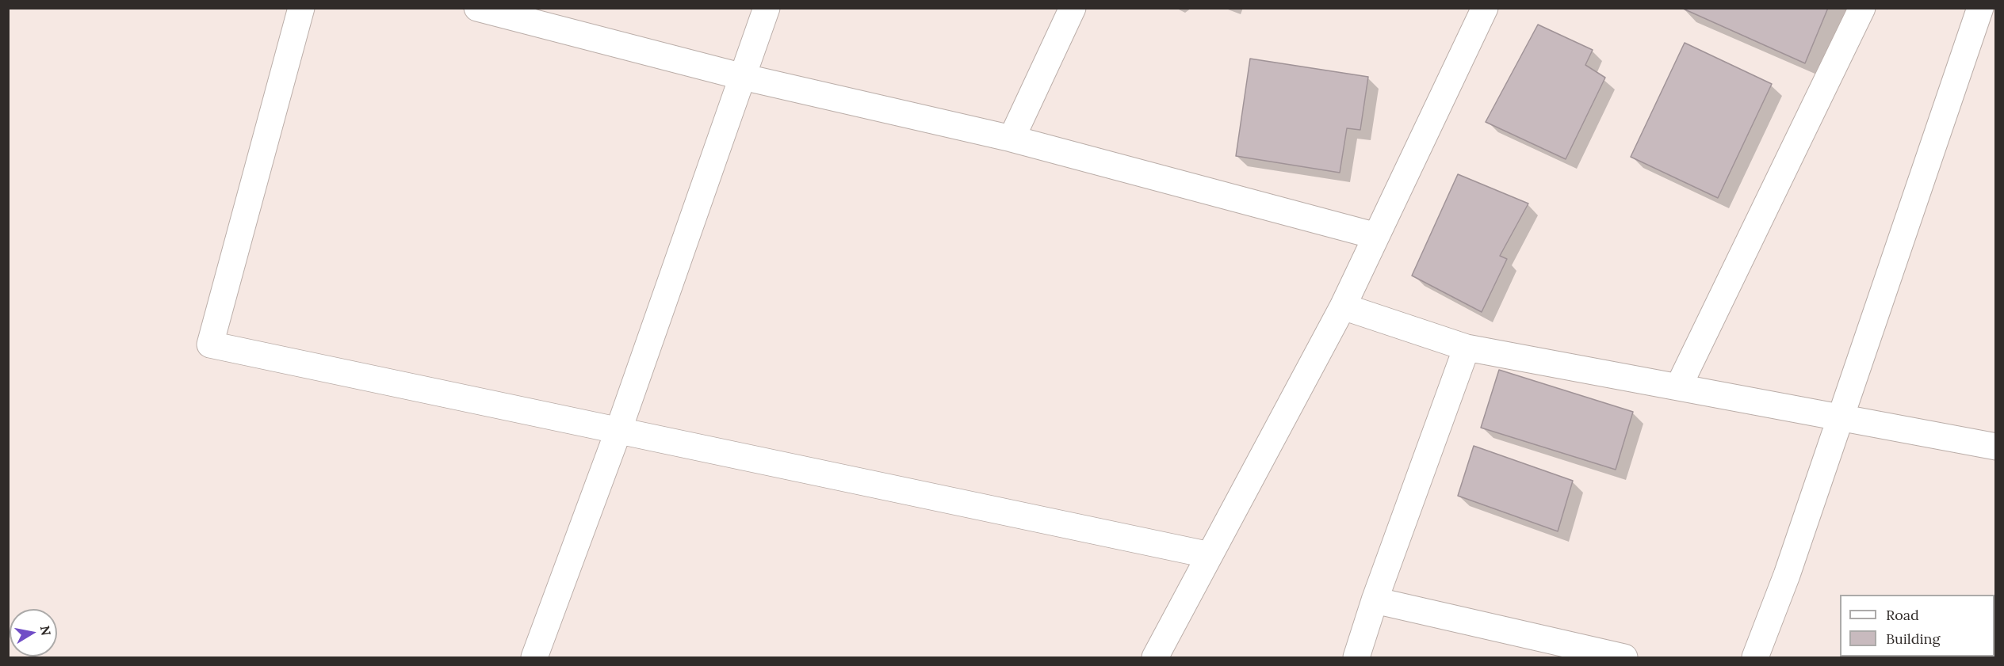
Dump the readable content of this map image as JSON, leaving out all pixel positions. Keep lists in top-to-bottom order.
{
  "legend": ["Road", "Building"],
  "north": "right"
}
